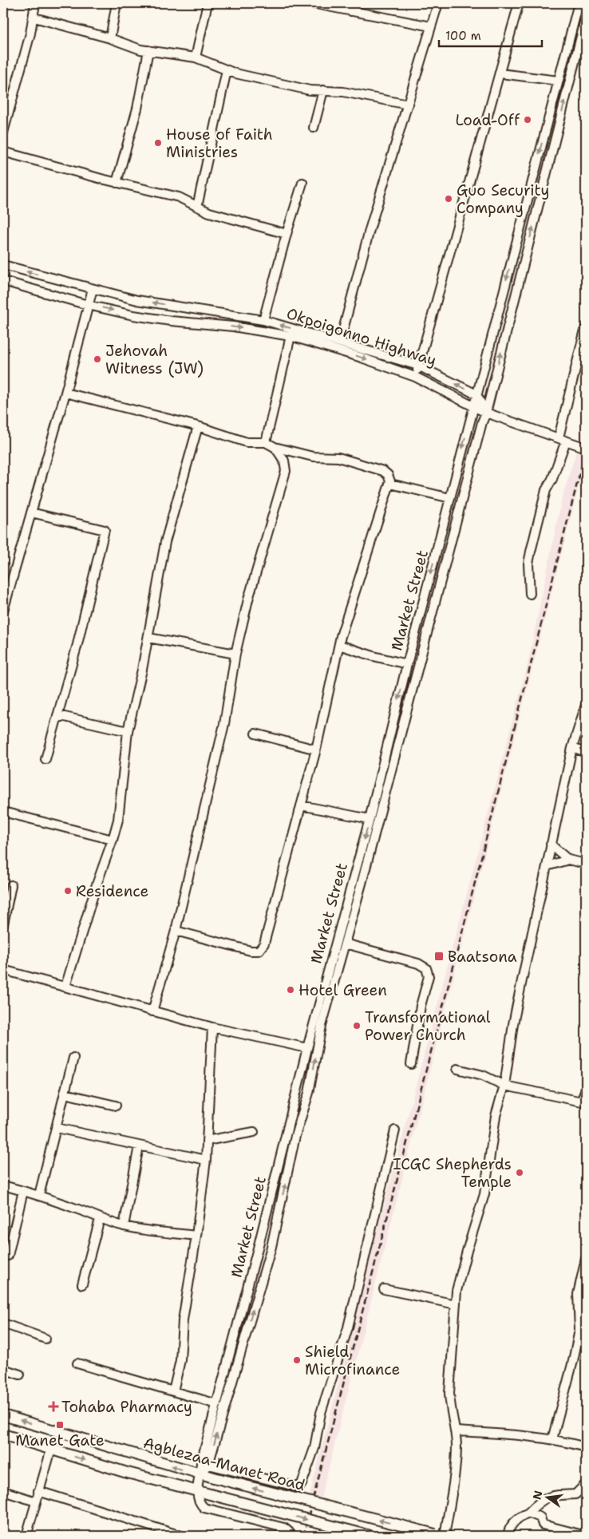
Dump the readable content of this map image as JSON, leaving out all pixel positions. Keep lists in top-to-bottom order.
{
  "streets": {
    "main road": ["Agblezaa-Manet Road"],
    "street": ["Okpoigonno Highway", "Market Street"]
  },
  "crossings": [
    ["Okpoigonno Highway", "Market Street"],
    ["Market Street", "Agblezaa-Manet Road"]
  ],
  "places": {
    "other": [
      "Load-Off",
      "House of Faith Ministries",
      "Guo Security Company",
      "Jehovah Witness (JW)",
      "Residence",
      "Hotel Green",
      "Transformational Power Church",
      "ICGC Shepherds Temple",
      "Shield Microfinance"
    ],
    "transit": ["Baatsona", "Manet Gate"],
    "health": ["Tohaba Pharmacy"]
  },
  "scale_bar": "100 m",
  "north": "left"
}
